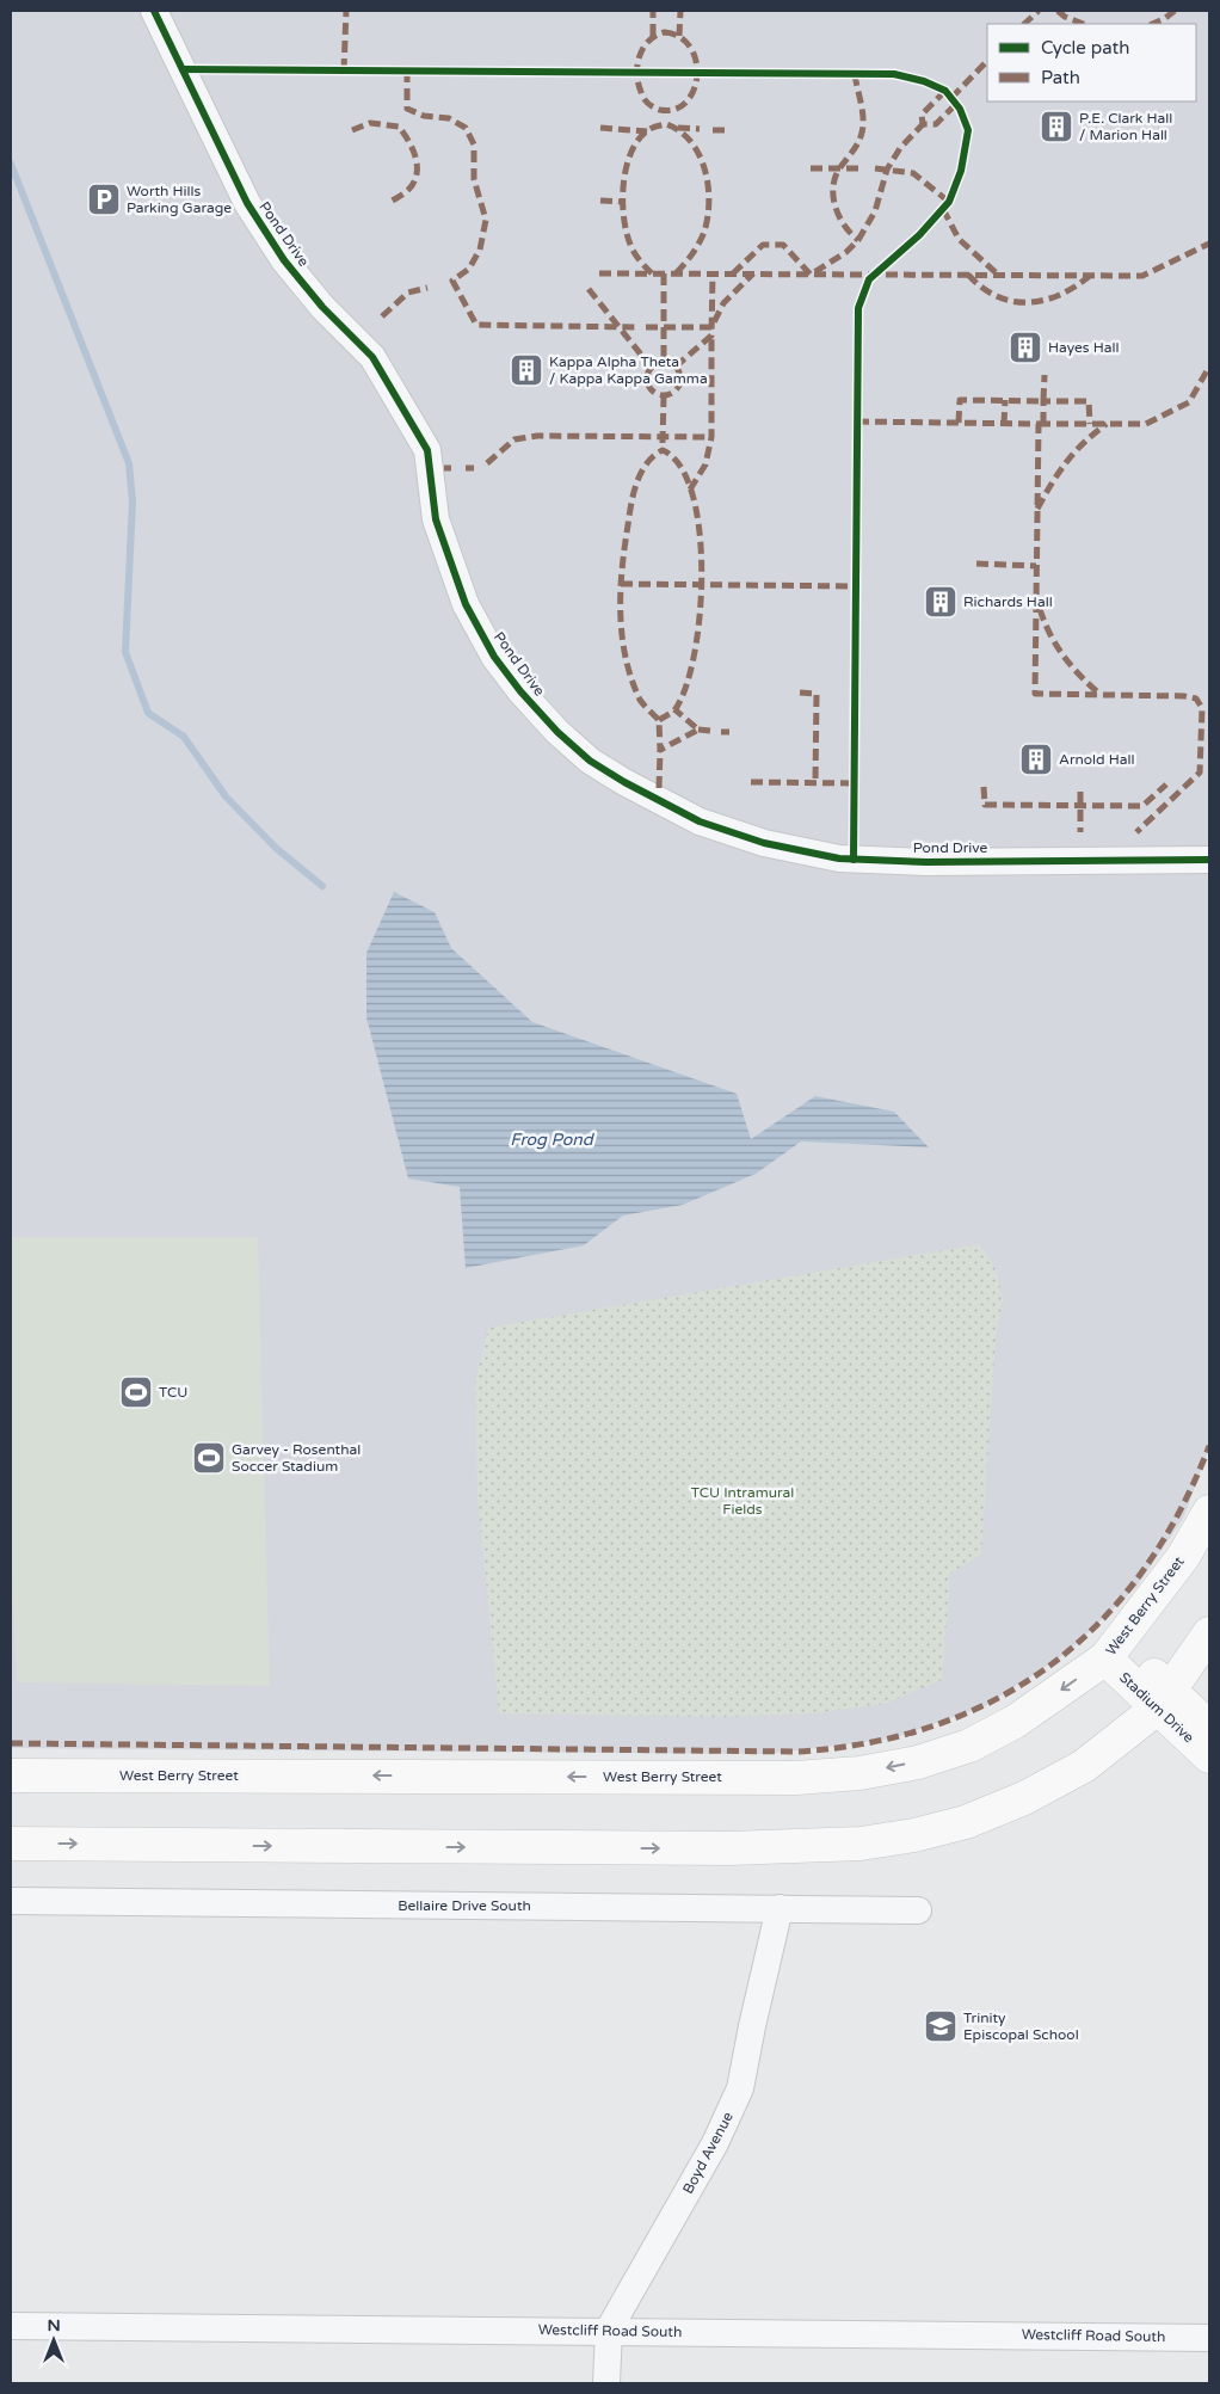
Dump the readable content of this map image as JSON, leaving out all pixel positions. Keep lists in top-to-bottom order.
{
  "streets": {
    "main road": ["West Berry Street", "Stadium Drive"],
    "street": [
      "Pond Drive",
      "Bellaire Drive South",
      "Boyd Avenue",
      "Westcliff Road South"
    ]
  },
  "crossings": [
    ["West Berry Street", "Stadium Drive"],
    ["Bellaire Drive South", "Boyd Avenue"],
    ["Boyd Avenue", "Westcliff Road South"]
  ],
  "water": ["Frog Pond"],
  "parks": ["TCU Intramural Fields"],
  "places": {
    "building": [
      "P.E. Clark Hall / Marion Hall",
      "Hayes Hall",
      "Kappa Alpha Theta / Kappa Kappa Gamma",
      "Richards Hall",
      "Arnold Hall"
    ],
    "parking": ["Worth Hills Parking Garage"],
    "sports": ["TCU", "Garvey - Rosenthal Soccer Stadium"],
    "school or university": ["Trinity Episcopal School"]
  },
  "legend": ["Cycle path", "Path"],
  "north": "top"
}
